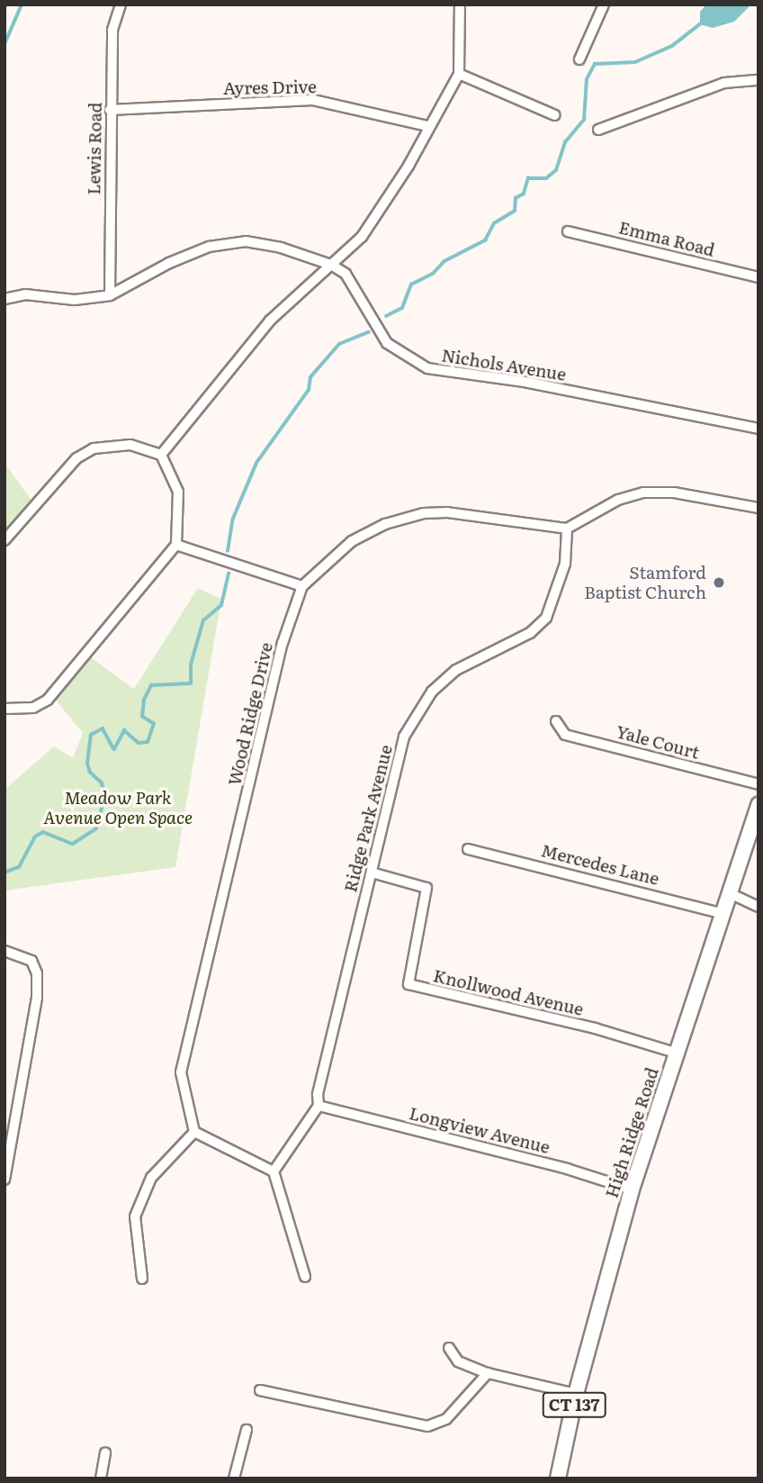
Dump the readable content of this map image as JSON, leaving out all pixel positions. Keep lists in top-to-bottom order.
{
  "streets": {
    "main road": ["High Ridge Road", "CT 137"],
    "street": [
      "Ayres Drive",
      "Lewis Road",
      "Emma Road",
      "Nichols Avenue",
      "Wood Ridge Drive",
      "Yale Court",
      "Ridge Park Avenue",
      "Mercedes Lane",
      "Knollwood Avenue",
      "Longview Avenue"
    ]
  },
  "crossings": [
    ["Ayres Drive", "Lewis Road"],
    ["Lewis Road", "Nichols Avenue"],
    ["Wood Ridge Drive", "Ridge Park Avenue"],
    ["Ridge Park Avenue", "Knollwood Avenue"],
    ["Ridge Park Avenue", "Longview Avenue"],
    ["Mercedes Lane", "High Ridge Road"],
    ["Knollwood Avenue", "High Ridge Road"],
    ["Longview Avenue", "High Ridge Road"]
  ],
  "parks": ["Meadow Park Avenue Open Space"],
  "places": ["Stamford Baptist Church"]
}
